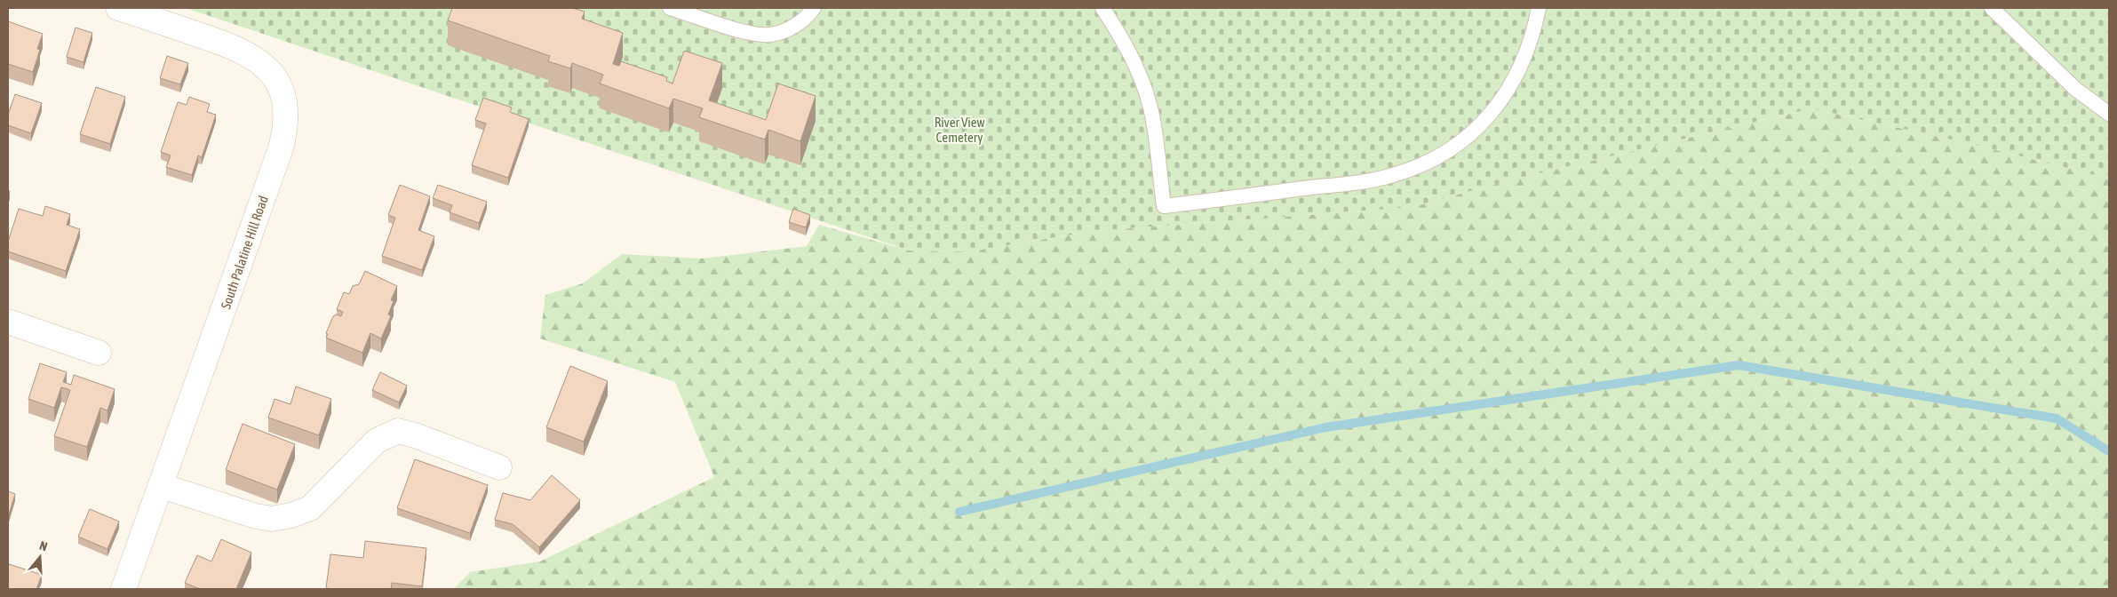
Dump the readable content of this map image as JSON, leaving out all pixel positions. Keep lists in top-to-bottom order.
{
  "streets": {
    "street": ["South Palatine Hill Road"]
  },
  "parks": ["River View Cemetery"],
  "north": "top"
}
